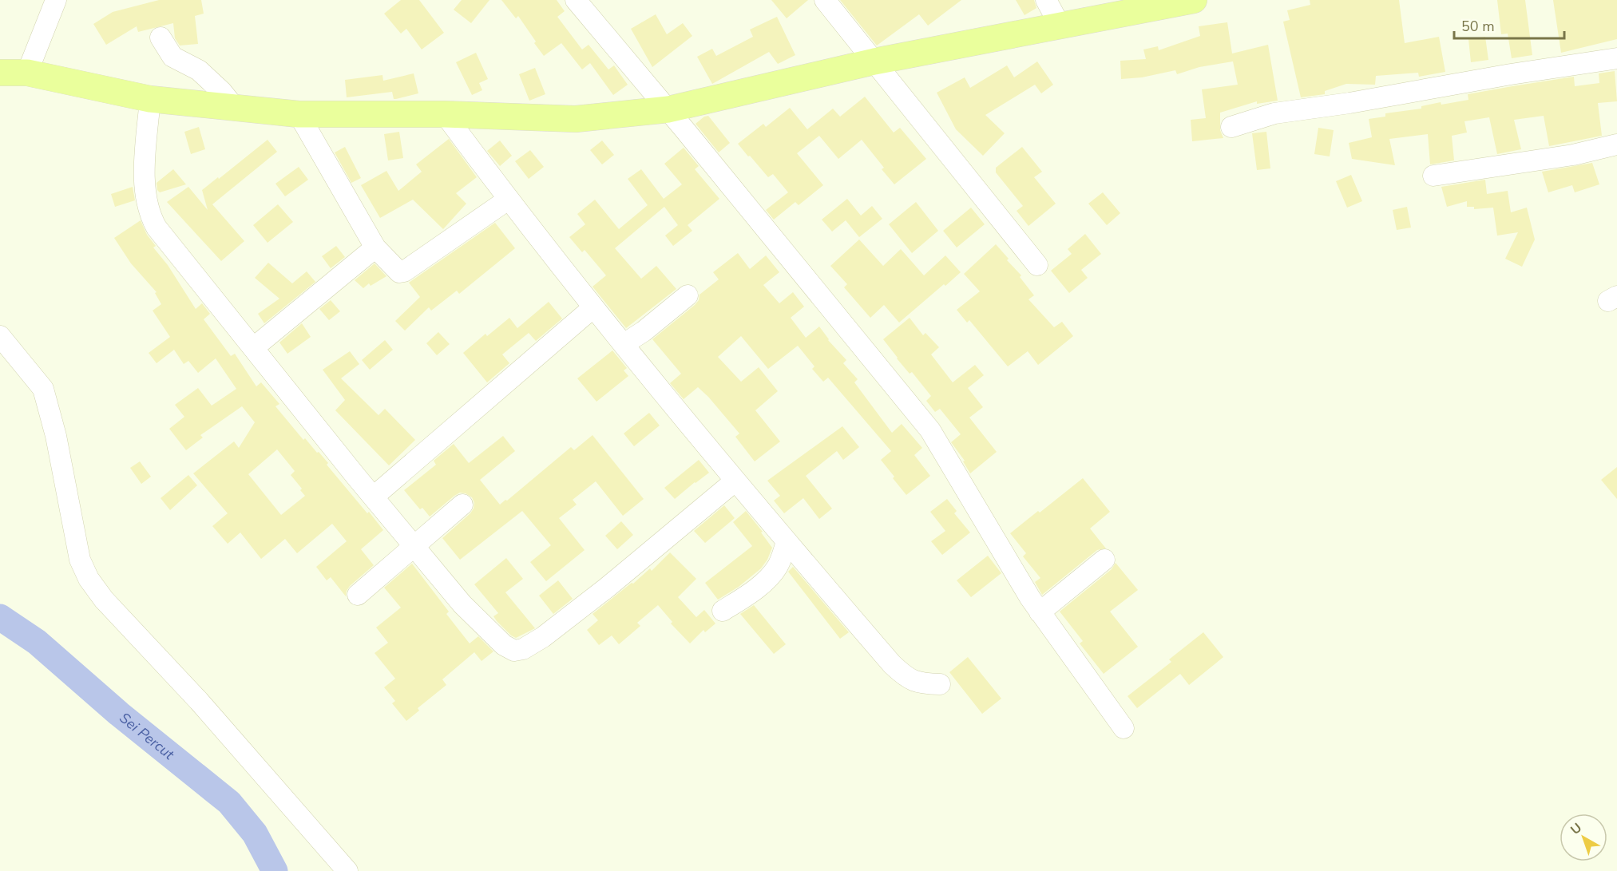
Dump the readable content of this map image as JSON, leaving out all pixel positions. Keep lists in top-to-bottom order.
{
  "water": ["Sei Percut"],
  "scale_bar": "50 m",
  "north": "top left"
}
